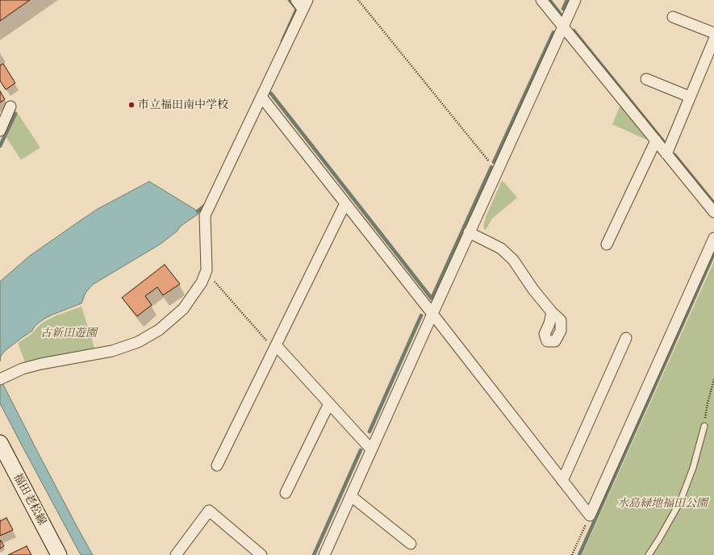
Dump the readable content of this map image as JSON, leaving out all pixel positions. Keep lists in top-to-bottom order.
{
  "streets": {
    "main road": ["福田老松線"]
  },
  "parks": ["古新田遊園", "水島緑地福田公園"],
  "places": ["市立福田南中学校"]
}
